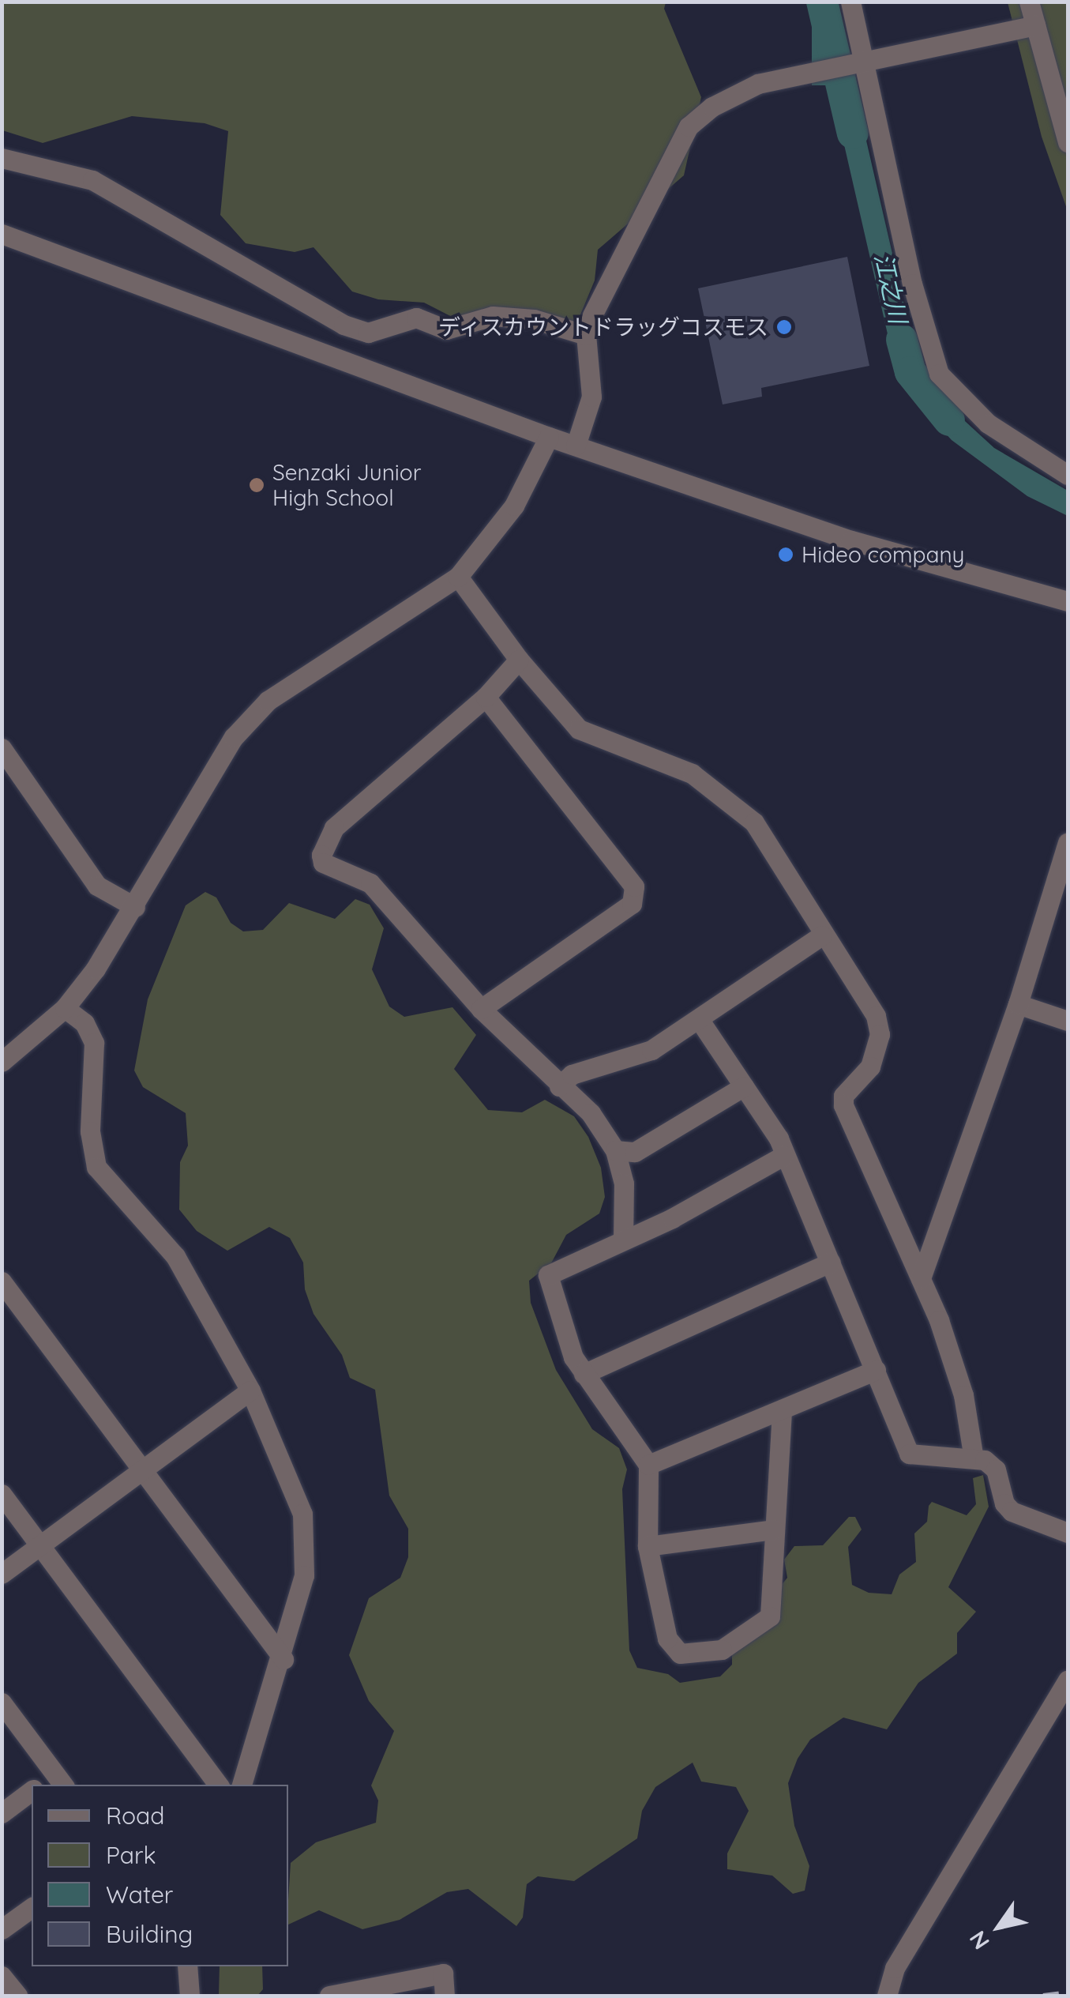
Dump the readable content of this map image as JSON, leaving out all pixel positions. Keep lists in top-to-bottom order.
{
  "water": ["江之川"],
  "places": ["ディスカウントドラッグコスモス", "Senzaki Junior High School", "Hideo company"],
  "legend": [
    "Road",
    "Park",
    "Water",
    "Building"
  ],
  "north": "bottom left"
}
